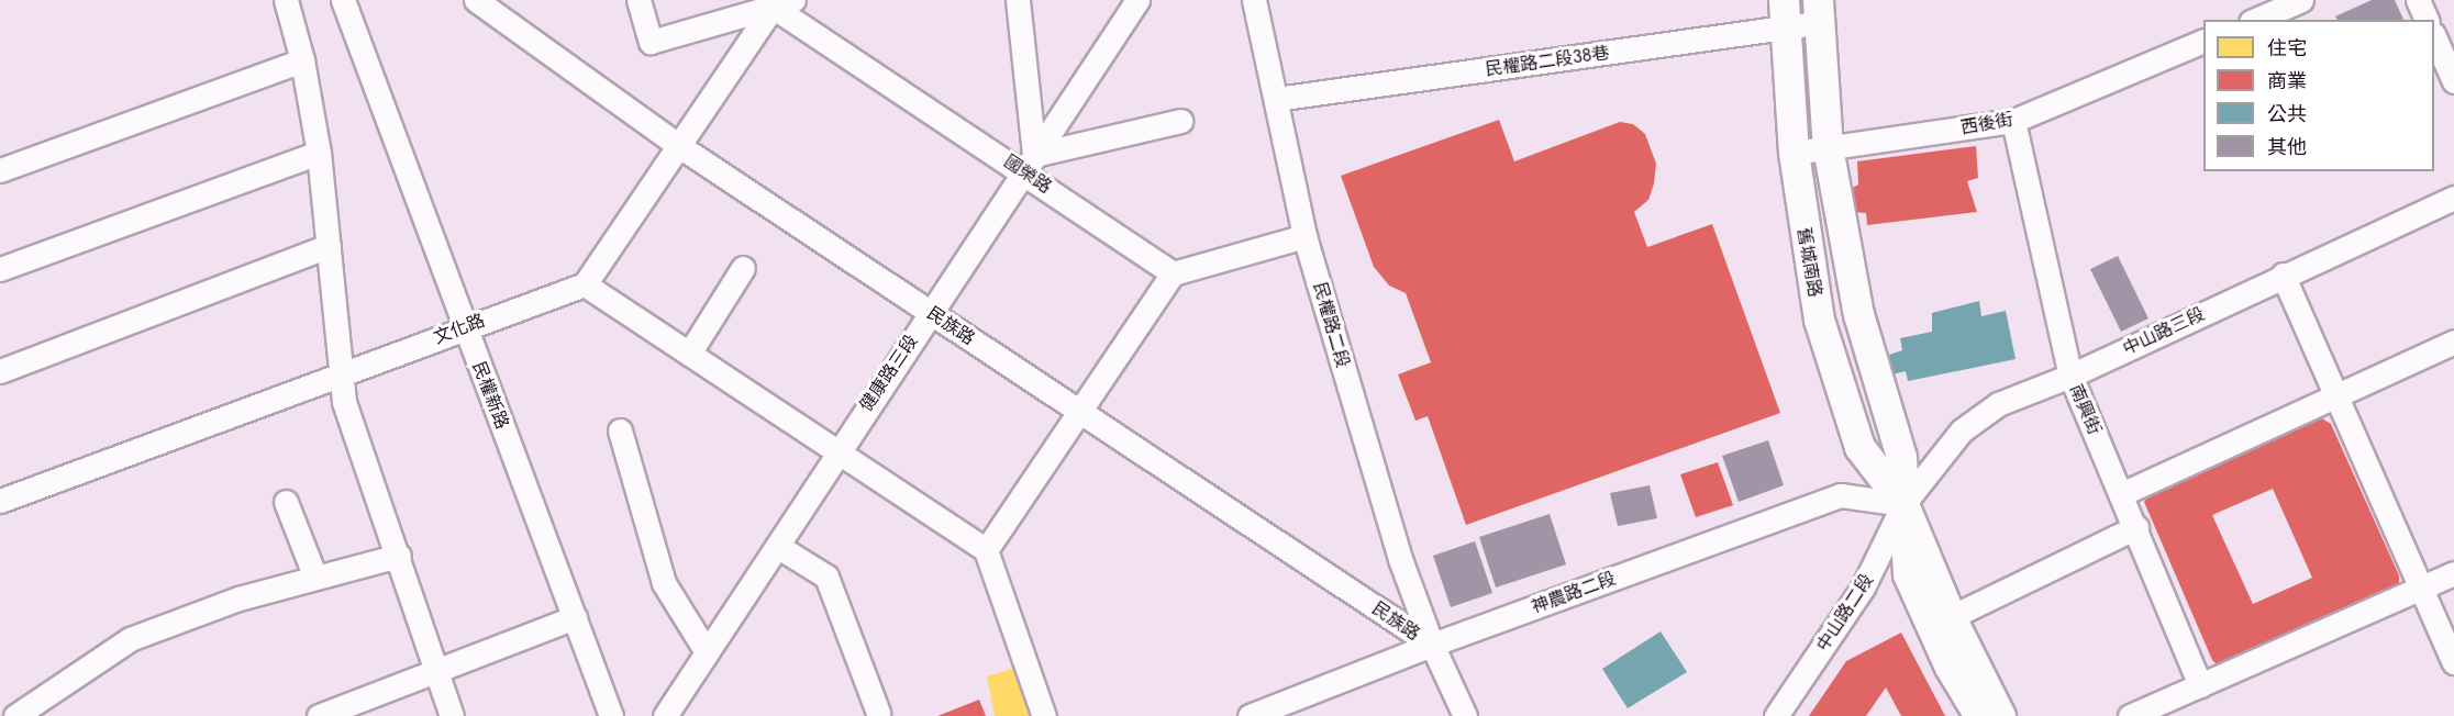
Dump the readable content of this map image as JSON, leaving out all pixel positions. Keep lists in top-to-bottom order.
{
  "streets": {
    "main road": ["舊城南路"],
    "street": [
      "民權路二段38巷",
      "西後街",
      "國榮路",
      "民權路二段",
      "民族路",
      "文化路",
      "中山路三段",
      "健康路三段",
      "民權新路",
      "南興街",
      "神農路二段",
      "中山路二段"
    ]
  },
  "crossings": [
    ["民權路二段38巷", "舊城南路"],
    ["民權路二段38巷", "民權路二段"],
    ["西後街", "舊城南路"],
    ["西後街", "南興街"],
    ["國榮路", "健康路三段"],
    ["舊城南路", "中山路三段"],
    ["舊城南路", "神農路二段"],
    ["舊城南路", "中山路二段"],
    ["民權路二段", "民族路"],
    ["民權路二段", "神農路二段"],
    ["民族路", "健康路三段"],
    ["民族路", "神農路二段"],
    ["文化路", "民權新路"],
    ["中山路三段", "南興街"],
    ["中山路三段", "神農路二段"],
    ["中山路三段", "中山路二段"],
    ["神農路二段", "中山路二段"]
  ],
  "legend": [
    "住宅",
    "商業",
    "公共",
    "其他"
  ]
}
